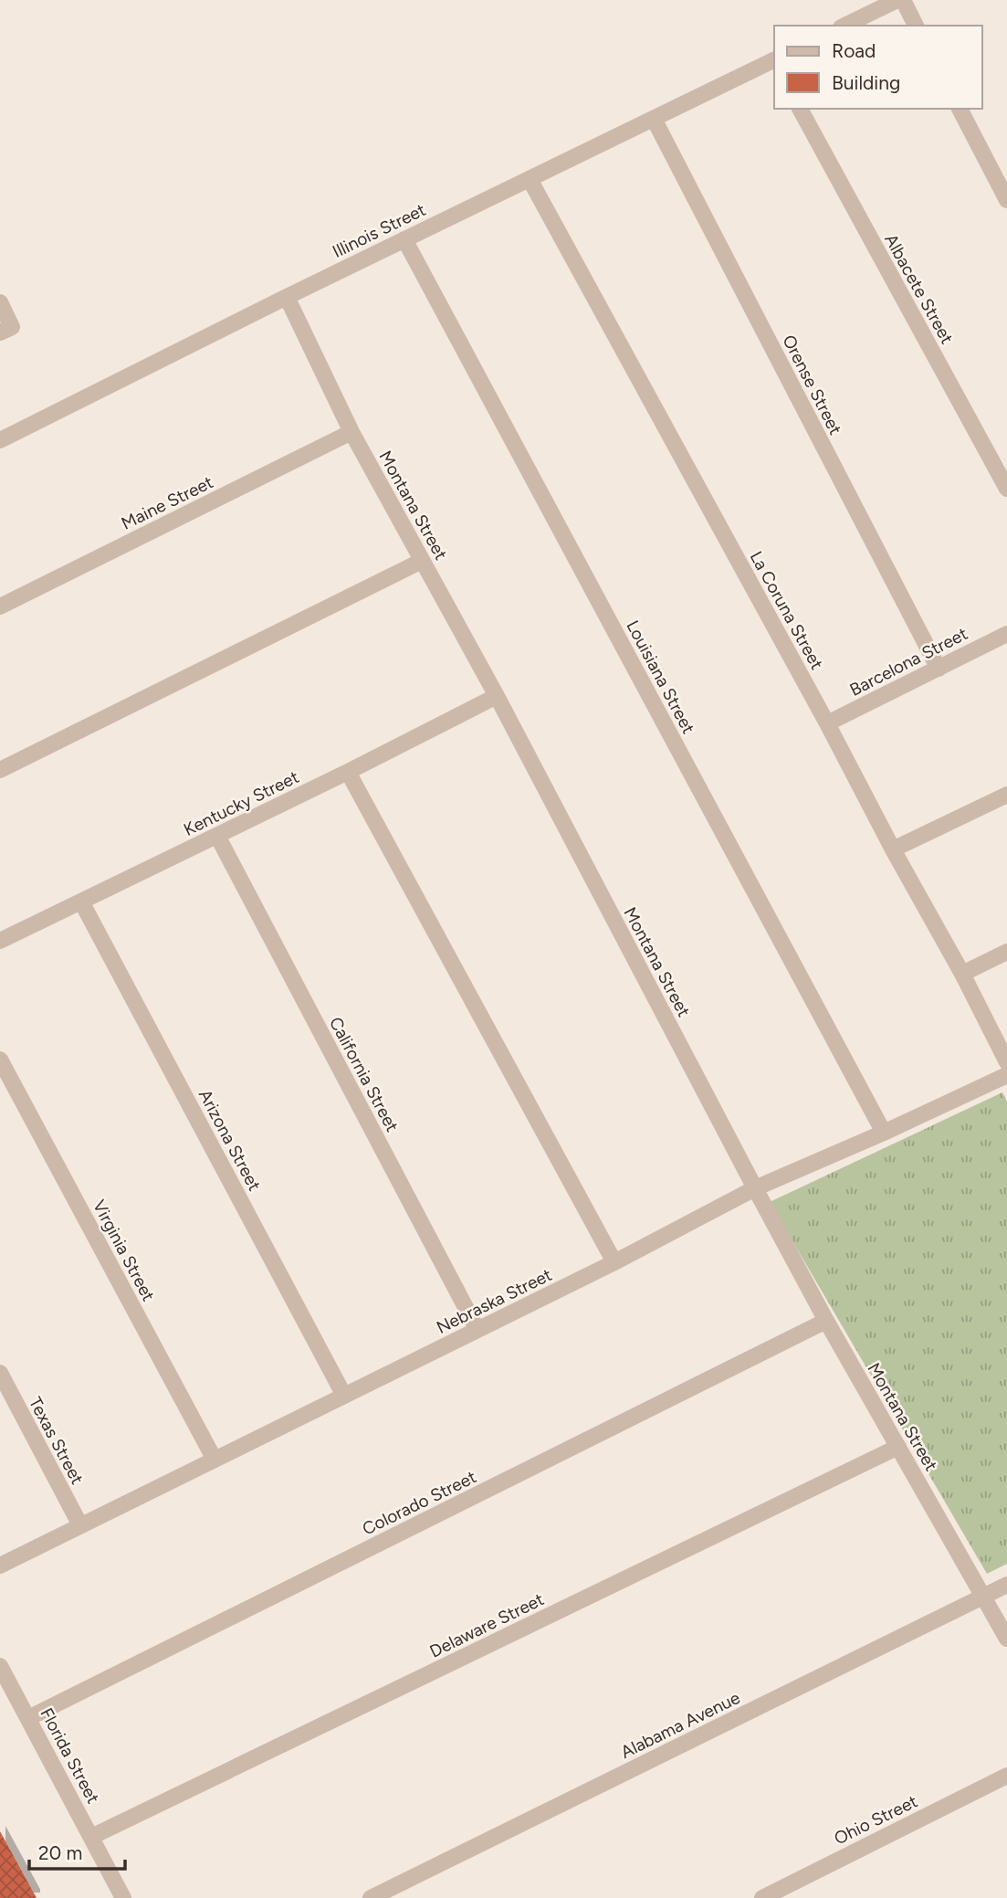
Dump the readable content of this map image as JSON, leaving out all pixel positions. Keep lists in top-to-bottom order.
{
  "streets": {
    "street": [
      "Illinois Street",
      "Albacete Street",
      "Orense Street",
      "Maine Street",
      "Montana Street",
      "La Coruna Street",
      "Barcelona Street",
      "Louisiana Street",
      "Kentucky Street",
      "California Street",
      "Arizona Street",
      "Virginia Street",
      "Nebraska Street",
      "Texas Street",
      "Colorado Street",
      "Delaware Street",
      "Alabama Avenue",
      "Florida Street",
      "Ohio Street"
    ]
  },
  "crossings": [
    ["Illinois Street", "Orense Street"],
    ["Illinois Street", "Montana Street"],
    ["Illinois Street", "La Coruna Street"],
    ["Illinois Street", "Louisiana Street"],
    ["Orense Street", "Barcelona Street"],
    ["Maine Street", "Montana Street"],
    ["Montana Street", "Kentucky Street"],
    ["Montana Street", "Nebraska Street"],
    ["Montana Street", "Colorado Street"],
    ["Montana Street", "Delaware Street"],
    ["Montana Street", "Alabama Avenue"],
    ["La Coruna Street", "Barcelona Street"],
    ["Louisiana Street", "Nebraska Street"],
    ["Kentucky Street", "California Street"],
    ["Kentucky Street", "Arizona Street"],
    ["California Street", "Nebraska Street"],
    ["Arizona Street", "Nebraska Street"],
    ["Virginia Street", "Nebraska Street"],
    ["Nebraska Street", "Texas Street"],
    ["Colorado Street", "Florida Street"],
    ["Delaware Street", "Florida Street"]
  ],
  "legend": ["Road", "Building"],
  "scale_bar": "20 m"
}
